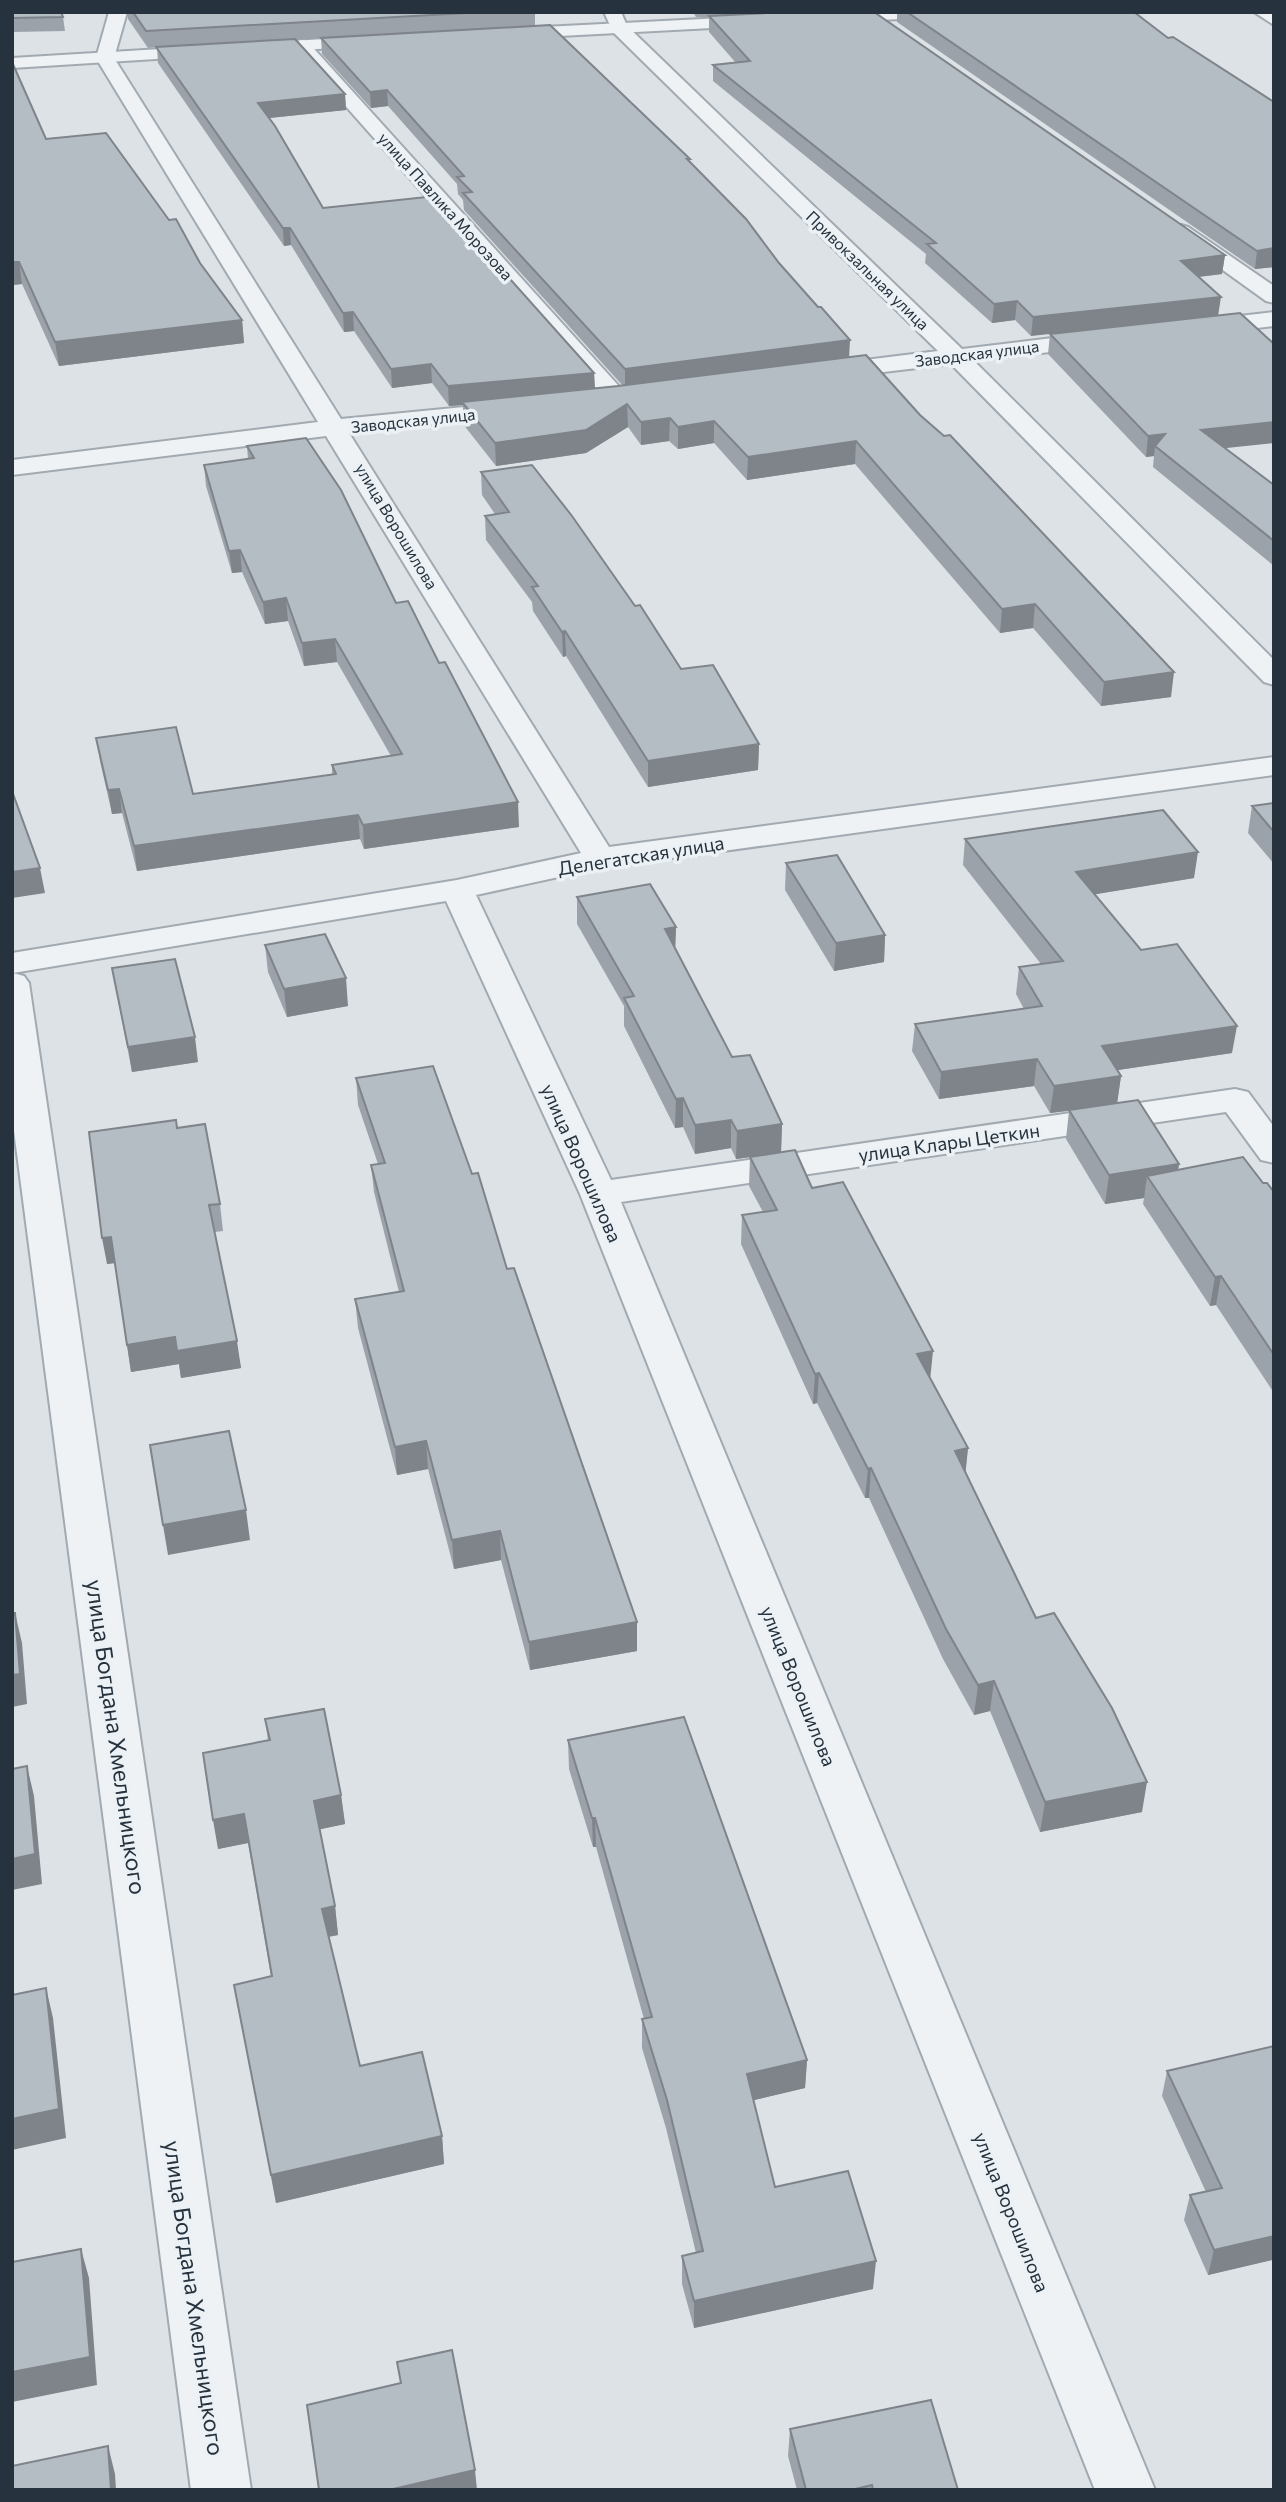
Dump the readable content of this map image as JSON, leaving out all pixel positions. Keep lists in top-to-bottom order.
{
  "streets": {
    "street": [
      "улица Павлика Морозова",
      "Привокзальная улица",
      "Заводская улица",
      "улица Ворошилова",
      "Делегатская улица",
      "улица Клары Цеткин",
      "улица Богдана Хмельницкого"
    ]
  },
  "crossings": [
    ["Привокзальная улица", "Заводская улица"],
    ["Заводская улица", "улица Ворошилова"],
    ["улица Ворошилова", "Делегатская улица"],
    ["улица Ворошилова", "улица Клары Цеткин"]
  ]
}
